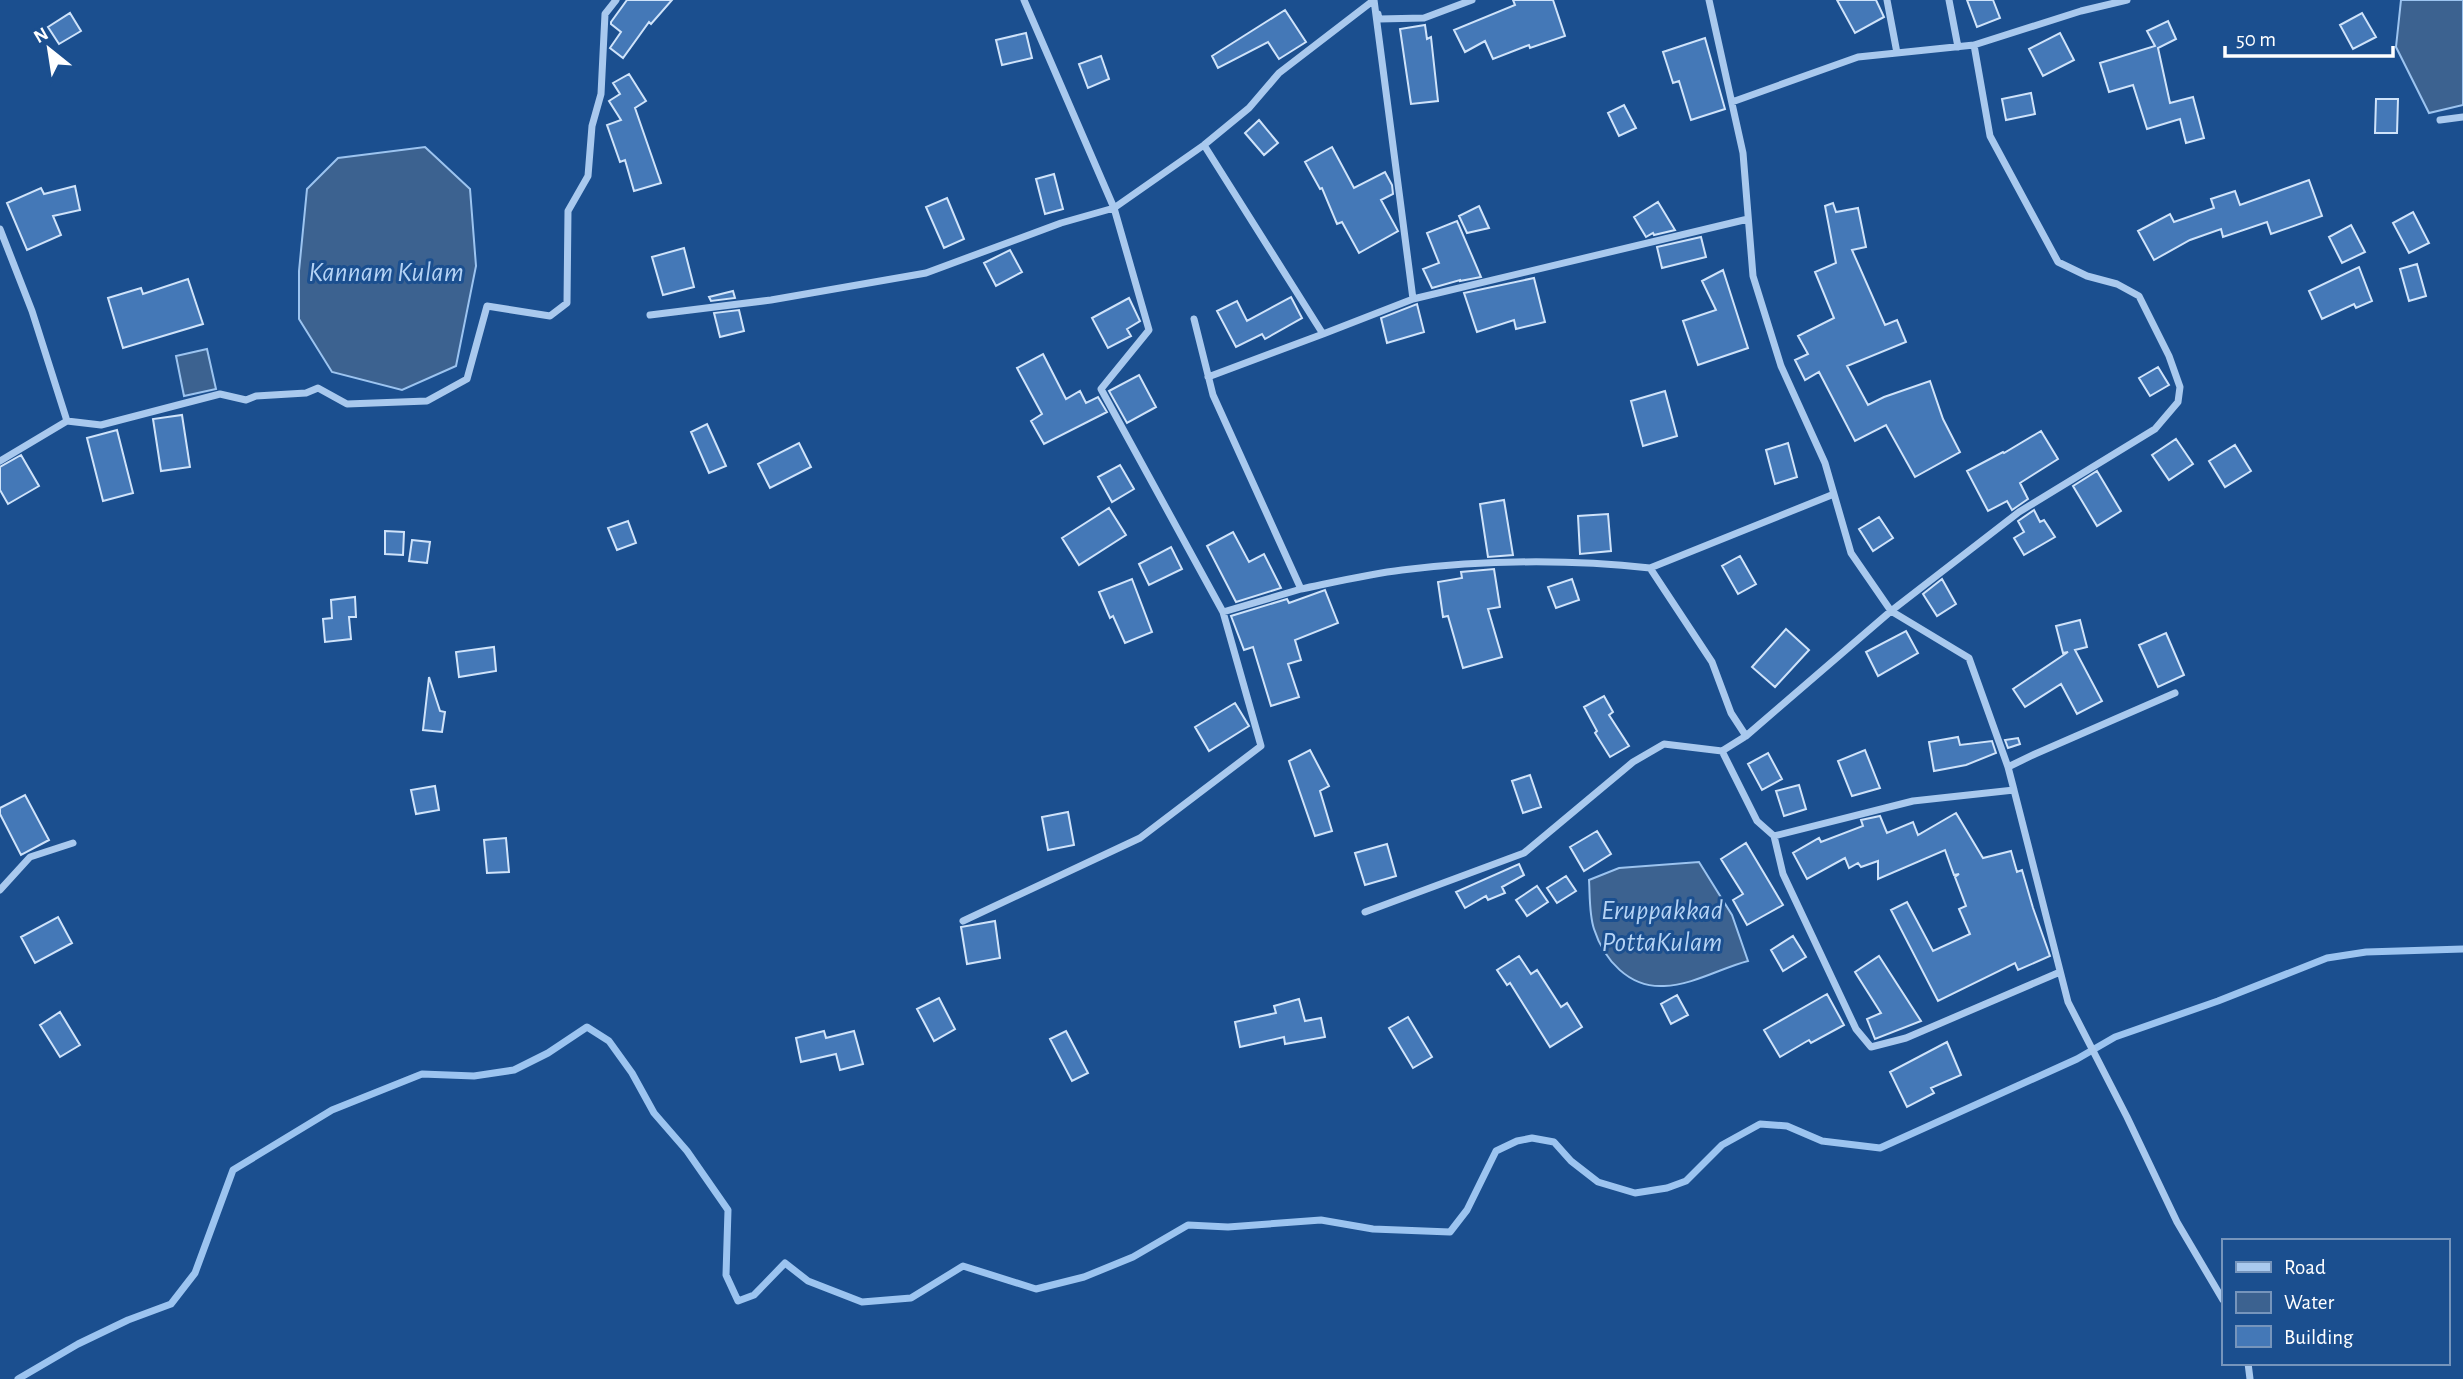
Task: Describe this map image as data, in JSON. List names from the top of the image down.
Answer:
{
  "water": ["Kannam Kulam", "Eruppakkad PottaKulam"],
  "legend": ["Road", "Water", "Building"],
  "scale_bar": "50 m",
  "north": "top left"
}
